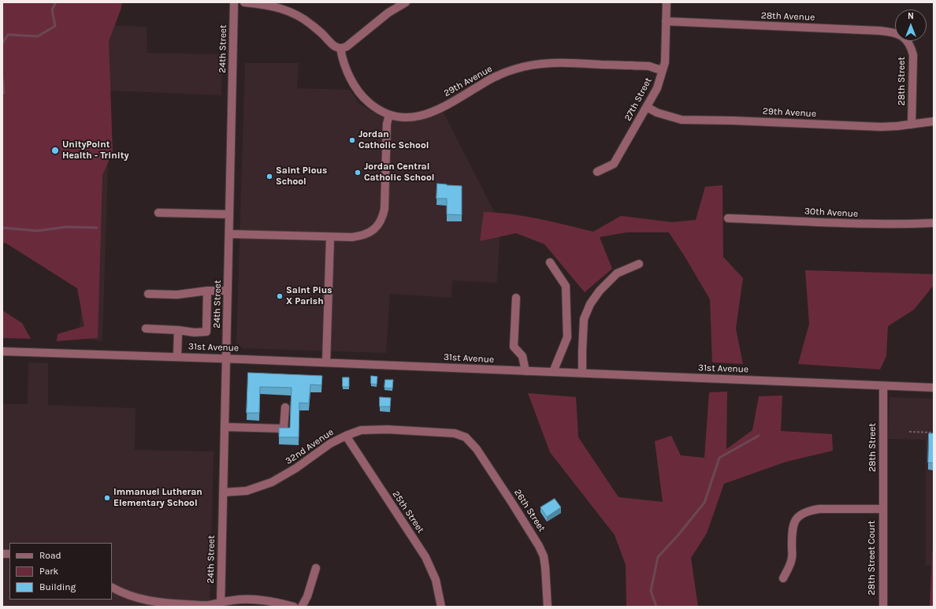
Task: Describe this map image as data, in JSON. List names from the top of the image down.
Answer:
{
  "streets": {
    "street": [
      "28th Avenue",
      "24th Street",
      "29th Avenue",
      "28th Street",
      "27th Street",
      "30th Avenue",
      "31st Avenue",
      "32nd Avenue",
      "26th Street",
      "25th Street",
      "28th Street Court"
    ]
  },
  "crossings": [
    ["28th Avenue", "27th Street"],
    ["24th Street", "31st Avenue"],
    ["24th Street", "32nd Avenue"],
    ["29th Avenue", "28th Street"],
    ["29th Avenue", "27th Street"],
    ["28th Street", "31st Avenue"],
    ["28th Street", "28th Street Court"],
    ["32nd Avenue", "26th Street"],
    ["32nd Avenue", "25th Street"]
  ],
  "places": [
    "Jordan Catholic School",
    "UnityPoint Health - Trinity",
    "Jordan Central Catholic School",
    "Saint Pious School",
    "Saint Pius X Parish",
    "Immanuel Lutheran Elementary School"
  ],
  "legend": ["Road", "Park", "Building"],
  "north": "top"
}
